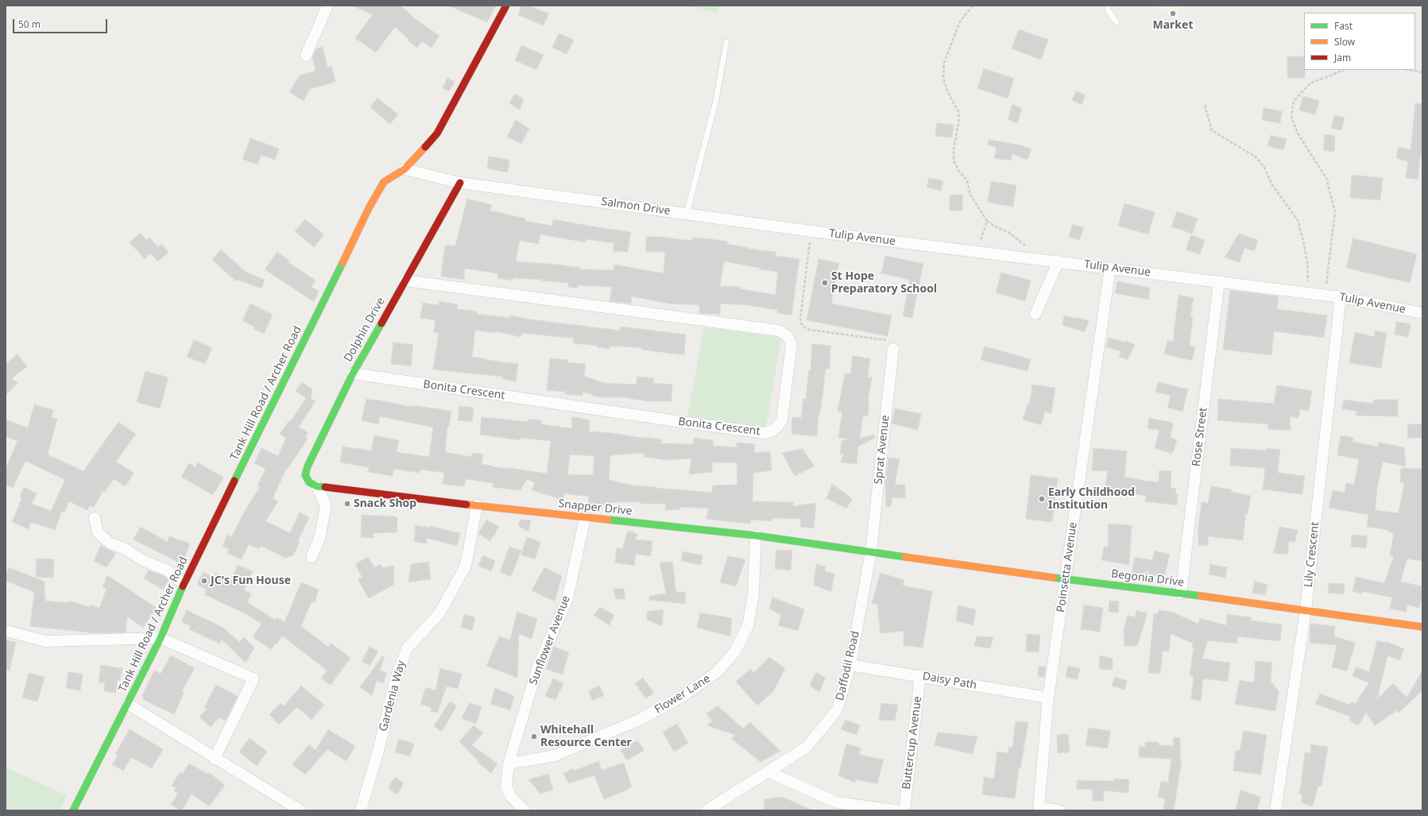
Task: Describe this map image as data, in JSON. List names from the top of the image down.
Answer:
{
  "streets": {
    "street": [
      "Salmon Drive",
      "Tulip Avenue",
      "Dolphin Drive",
      "Bonita Crescent",
      "Tank Hill Road / Archer Road",
      "Rose Street",
      "Sprat Avenue",
      "Snapper Drive",
      "Lily Crescent",
      "Poinsetta Avenue",
      "Begonia Drive",
      "Sunflower Avenue",
      "Daffodil Road",
      "Daisy Path",
      "Flower Lane",
      "Gardenia Way",
      "Buttercup Avenue"
    ]
  },
  "crossings": [
    ["Salmon Drive", "Tulip Avenue"],
    ["Salmon Drive", "Dolphin Drive"],
    ["Salmon Drive", "Tank Hill Road / Archer Road"],
    ["Tulip Avenue", "Rose Street"],
    ["Tulip Avenue", "Lily Crescent"],
    ["Tulip Avenue", "Poinsetta Avenue"],
    ["Dolphin Drive", "Bonita Crescent"],
    ["Dolphin Drive", "Snapper Drive"],
    ["Rose Street", "Begonia Drive"],
    ["Sprat Avenue", "Snapper Drive"],
    ["Sprat Avenue", "Begonia Drive"],
    ["Sprat Avenue", "Daffodil Road"],
    ["Snapper Drive", "Begonia Drive"],
    ["Snapper Drive", "Sunflower Avenue"],
    ["Snapper Drive", "Daffodil Road"],
    ["Snapper Drive", "Flower Lane"],
    ["Snapper Drive", "Gardenia Way"],
    ["Lily Crescent", "Begonia Drive"],
    ["Poinsetta Avenue", "Begonia Drive"],
    ["Poinsetta Avenue", "Daisy Path"],
    ["Begonia Drive", "Daffodil Road"],
    ["Sunflower Avenue", "Flower Lane"],
    ["Daffodil Road", "Daisy Path"],
    ["Daisy Path", "Buttercup Avenue"]
  ],
  "places": [
    "Market",
    "St Hope Preparatory School",
    "Early Childhood Institution",
    "Snack Shop",
    "JC's Fun House",
    "Whitehall Resource Center"
  ],
  "legend": ["Fast", "Slow", "Jam"],
  "scale_bar": "50 m"
}
